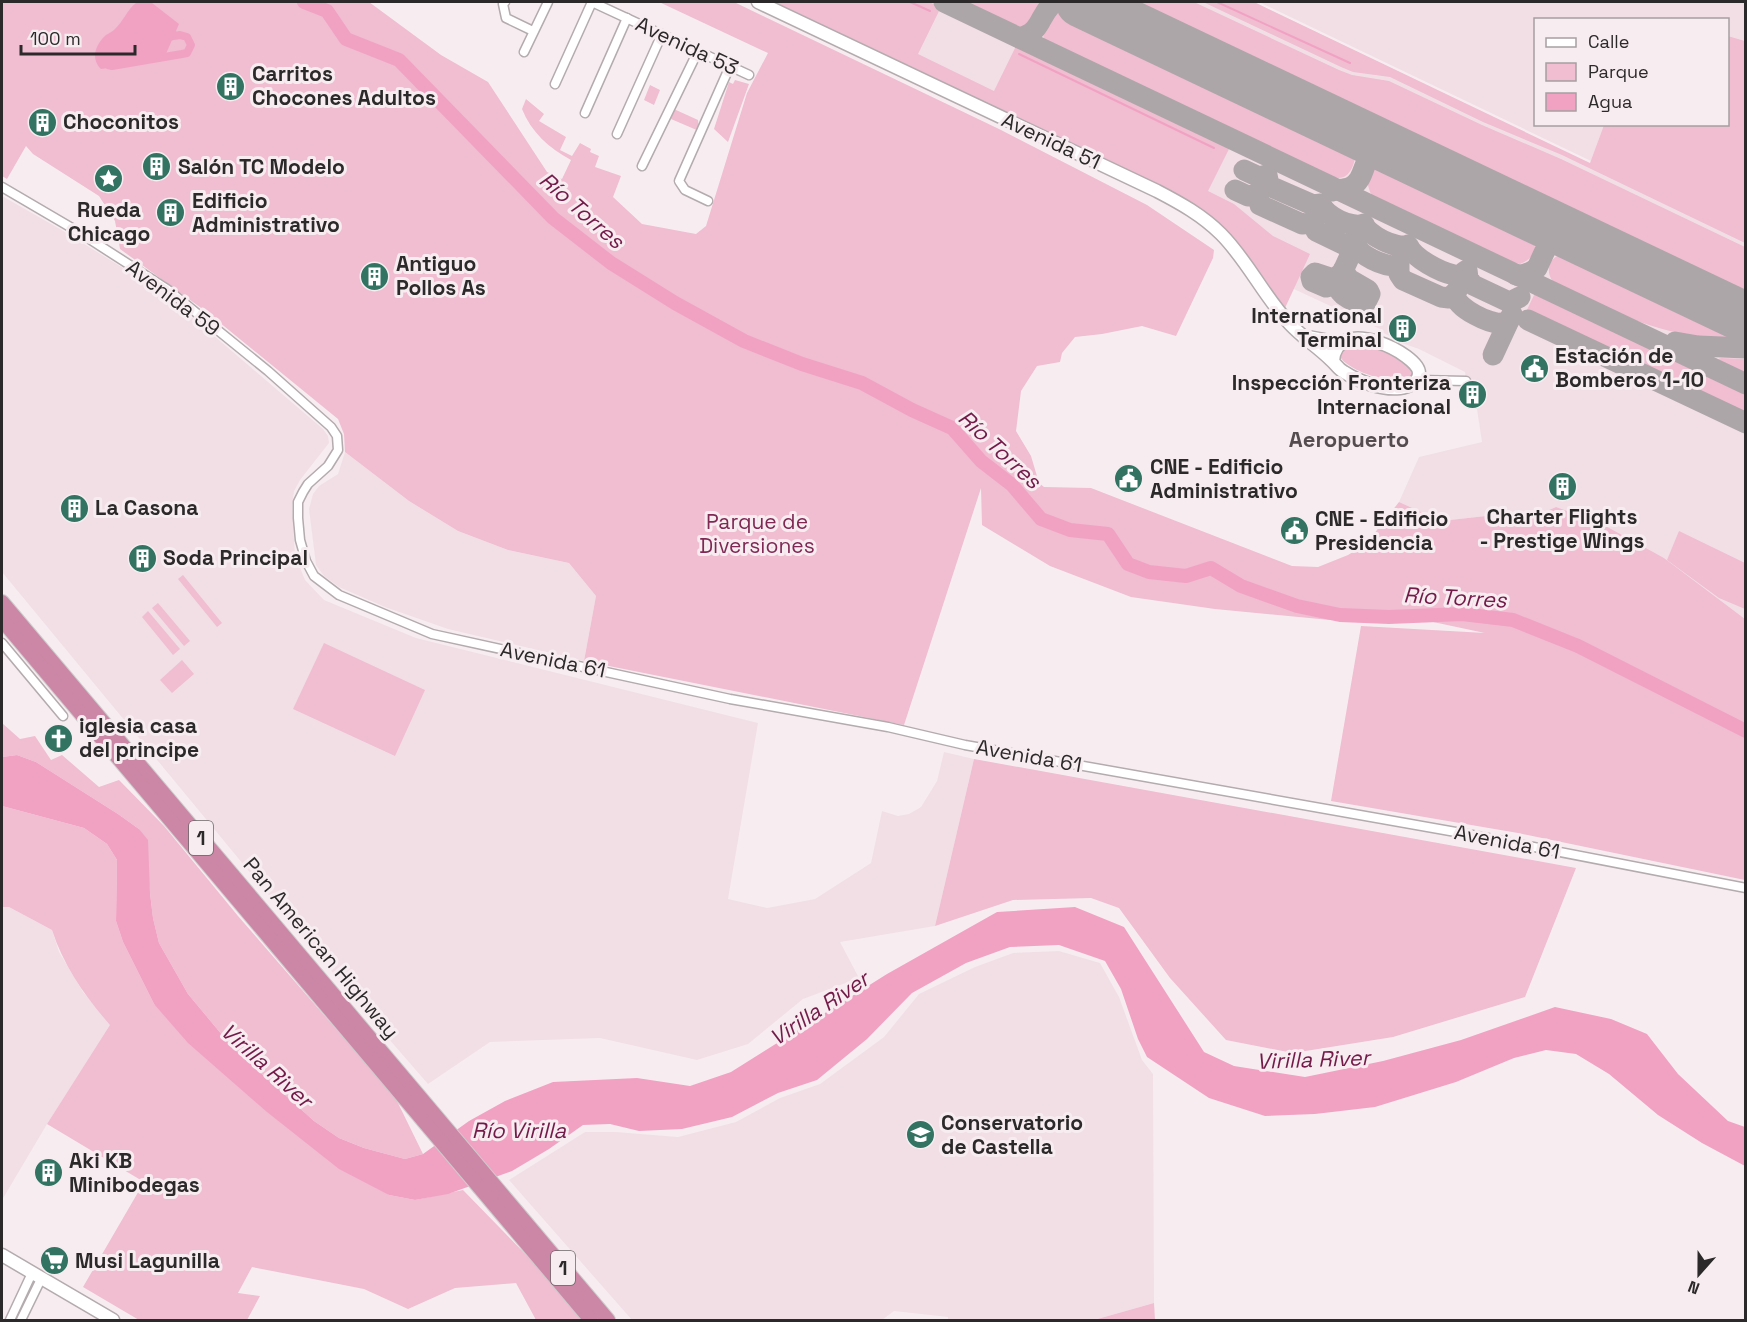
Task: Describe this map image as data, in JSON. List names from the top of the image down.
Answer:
{
  "streets": {
    "highway": ["1", "Pan American Highway"],
    "main road": ["Avenida 51"],
    "street": ["Avenida 53", "Avenida 59", "Avenida 61"]
  },
  "crossings": [
    ["Avenida 59", "Avenida 61"],
    ["1", "Pan American Highway"]
  ],
  "districts": ["Aeropuerto"],
  "water": ["Río Torres", "Virilla River", "Río Virilla"],
  "parks": ["Parque de Diversiones"],
  "places": {
    "building": [
      "Carritos Chocones Adultos",
      "Choconitos",
      "Salón TC Modelo",
      "Edificio Administrativo",
      "Antiguo Pollos As",
      "International Terminal",
      "Inspección Fronteriza Internacional",
      "Charter Flights - Prestige Wings",
      "La Casona",
      "Soda Principal",
      "Aki KB Minibodegas"
    ],
    "place": ["Rueda Chicago"],
    "public building": ["Estación de Bomberos 1-10", "CNE - Edificio Administrativo", "CNE - Edificio Presidencia"],
    "church": ["iglesia casa del principe"],
    "school or university": ["Conservatorio de Castella"],
    "supermarket": ["Musi Lagunilla"]
  },
  "legend": ["Calle", "Parque", "Agua"],
  "scale_bar": "100 m",
  "north": "bottom"
}
